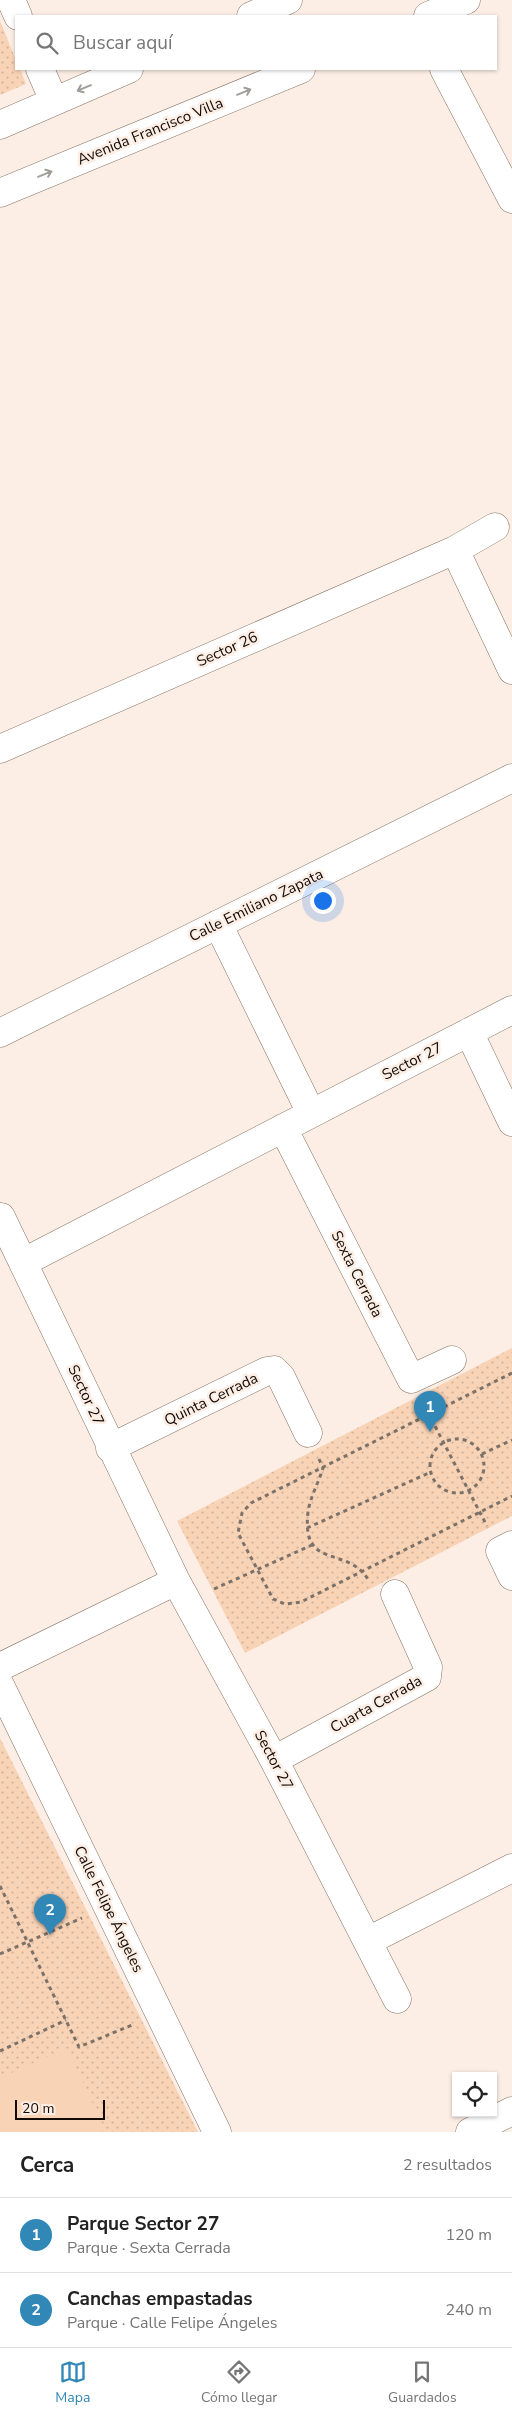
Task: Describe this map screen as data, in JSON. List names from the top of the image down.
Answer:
{
  "streets": {
    "street": [
      "Avenida Francisco Villa",
      "Sector 26",
      "Calle Emiliano Zapata",
      "Sector 27",
      "Sexta Cerrada",
      "Quinta Cerrada",
      "Cuarta Cerrada",
      "Calle Felipe Ángeles"
    ]
  },
  "crossings": [
    ["Sector 27", "Sexta Cerrada"],
    ["Sector 27", "Quinta Cerrada"],
    ["Sector 27", "Cuarta Cerrada"]
  ],
  "scale_bar": "20 m",
  "page": {
    "search": "Buscar aquí",
    "pins": ["1", "2"],
    "scale": "20 m",
    "heading": ["Cerca", "2 resultados"],
    "list": [
      {
        "mark": "1",
        "name": "Parque Sector 27",
        "note": "Parque · Sexta Cerrada",
        "value": "120 m"
      },
      {
        "mark": "2",
        "name": "Canchas empastadas",
        "note": "Parque · Calle Felipe Ángeles",
        "value": "240 m"
      }
    ],
    "nav": ["Mapa", "Cómo llegar", "Guardados"]
  }
}
